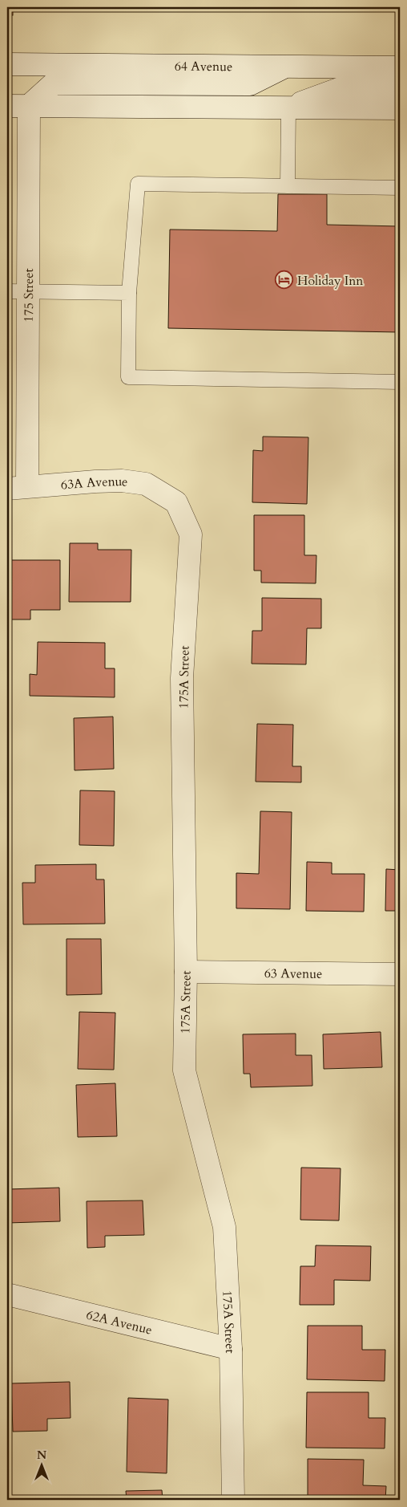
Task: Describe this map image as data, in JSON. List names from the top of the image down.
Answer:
{
  "streets": {
    "street": [
      "64 Avenue",
      "175 Street",
      "63A Avenue",
      "175A Street",
      "63 Avenue",
      "62A Avenue"
    ]
  },
  "crossings": [
    ["175 Street", "63A Avenue"],
    ["63A Avenue", "175A Street"],
    ["175A Street", "63 Avenue"],
    ["175A Street", "62A Avenue"]
  ],
  "places": {
    "hotel": ["Holiday Inn"]
  },
  "north": "top"
}
